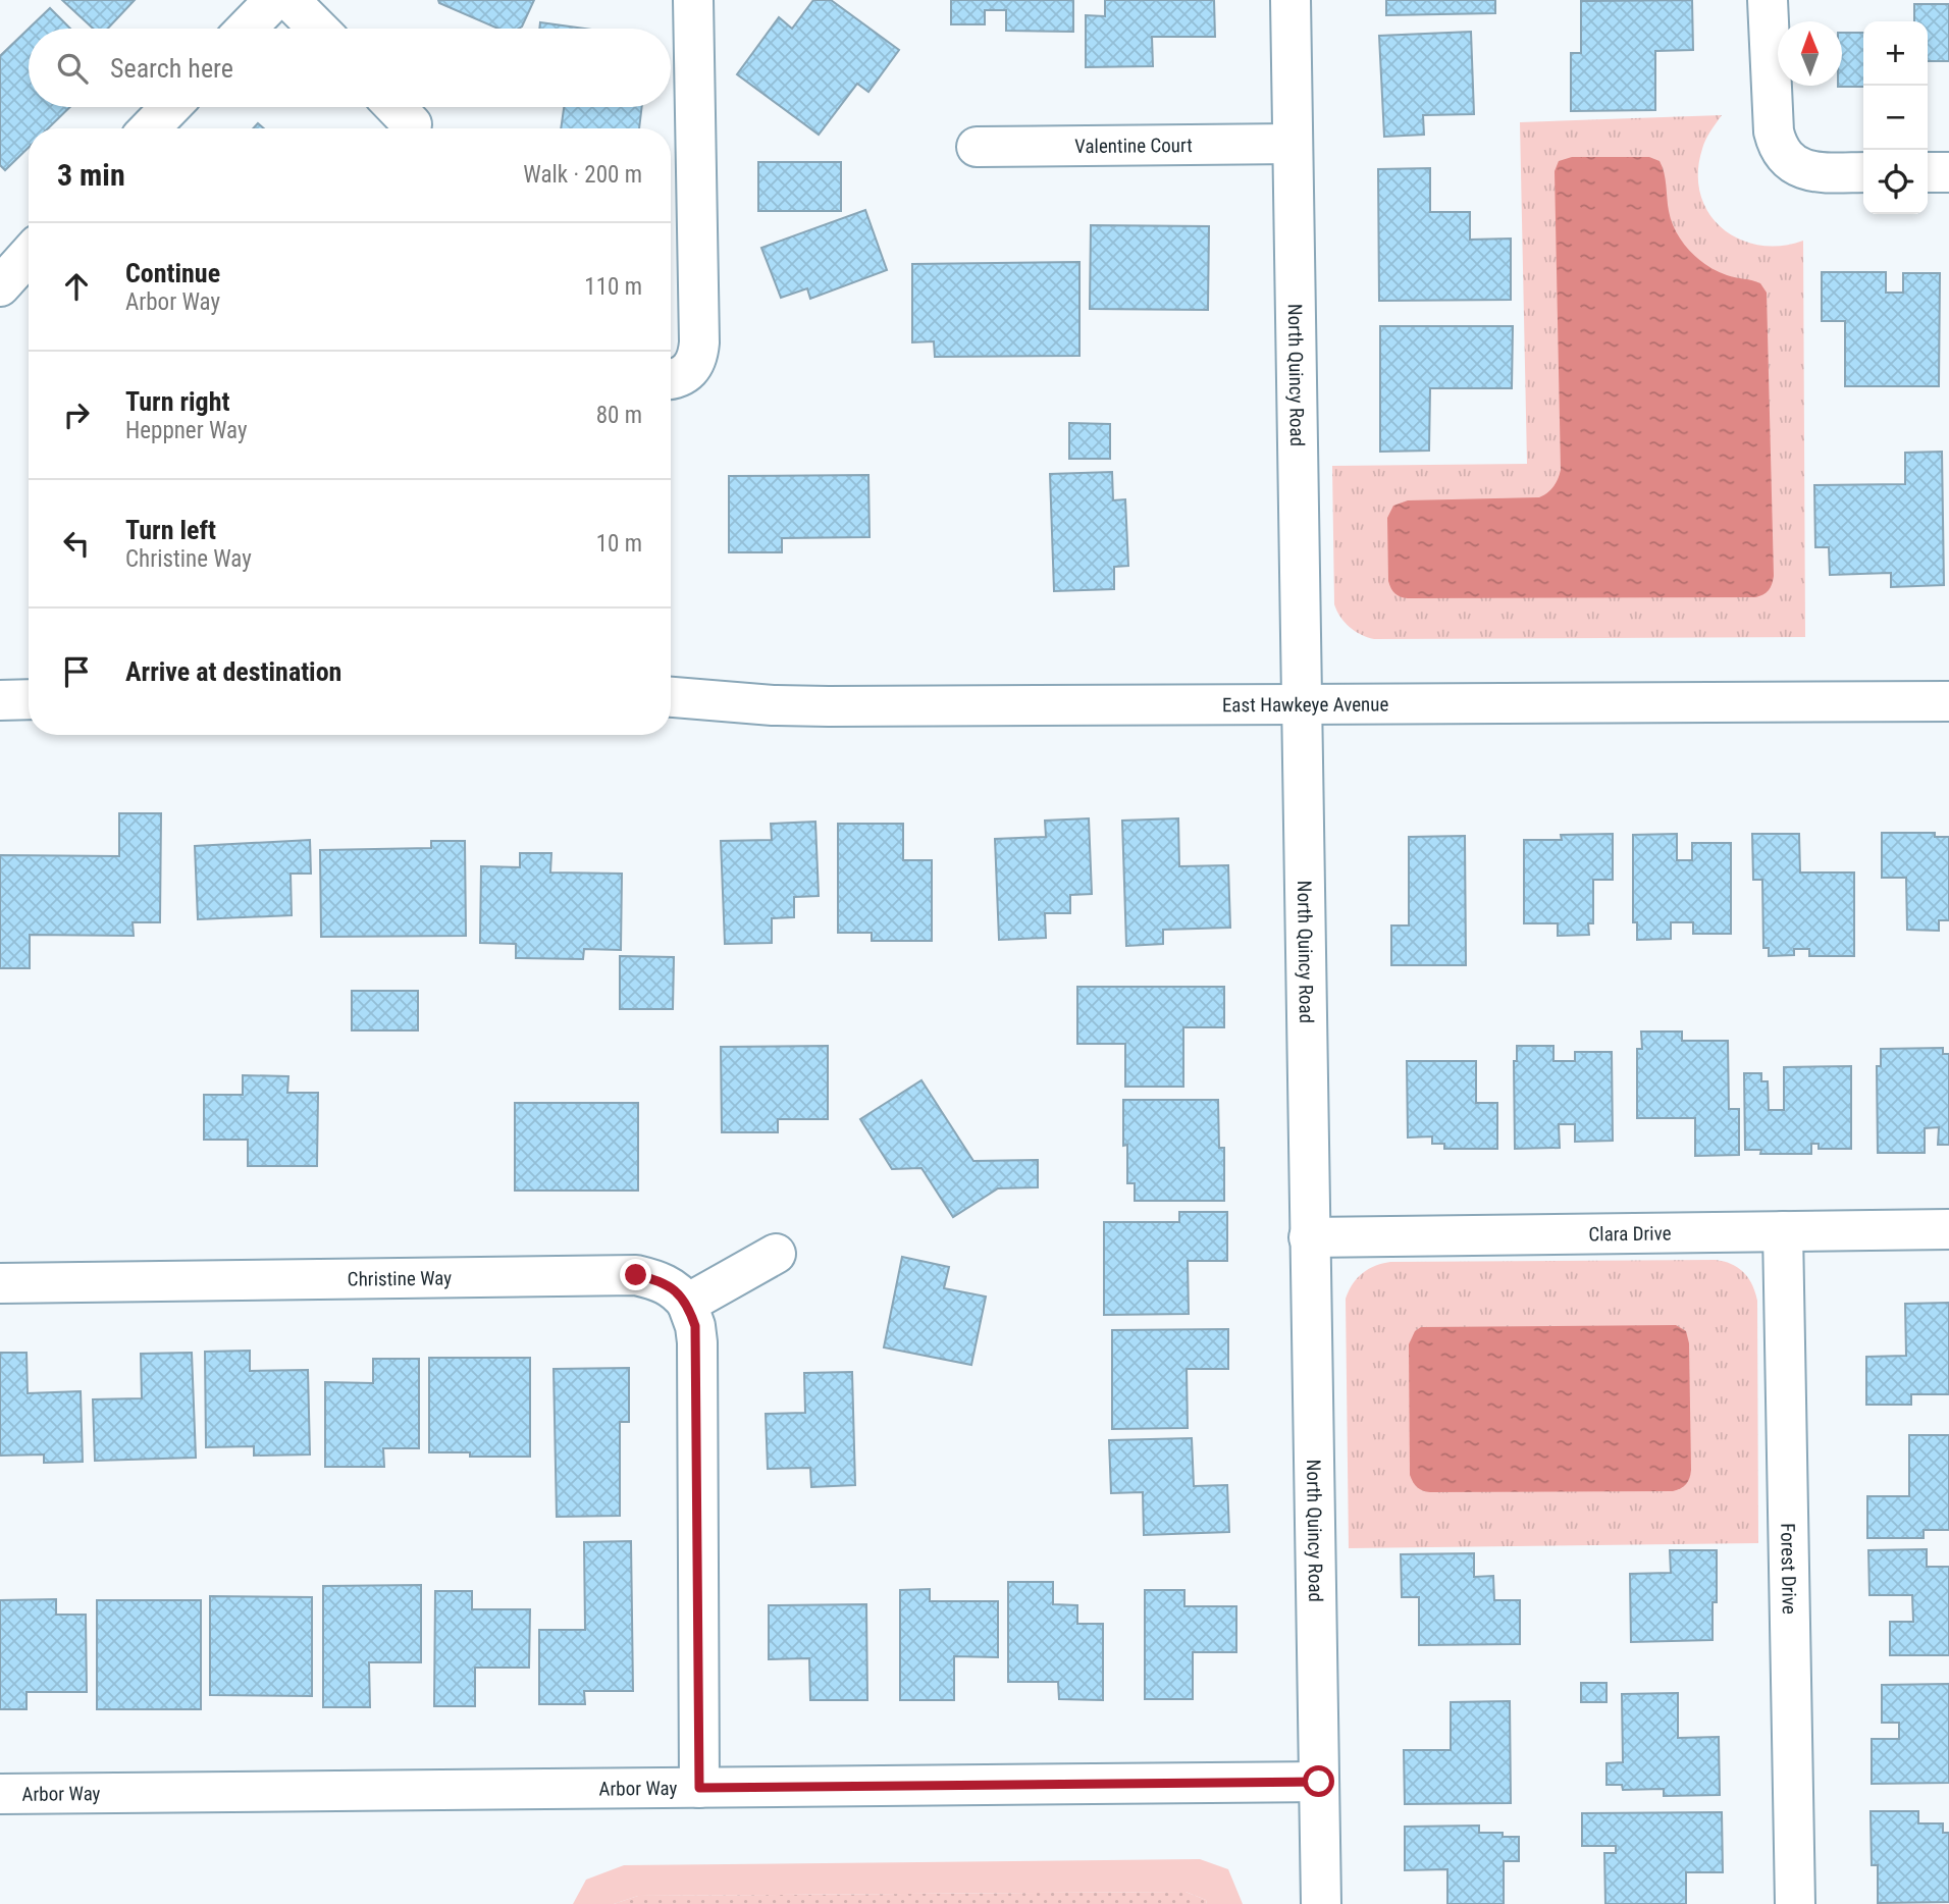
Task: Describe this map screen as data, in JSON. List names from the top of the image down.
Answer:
{
  "streets": {
    "street": [
      "Valentine Court",
      "North Quincy Road",
      "East Hawkeye Avenue",
      "Clara Drive",
      "Christine Way",
      "Forest Drive",
      "Arbor Way"
    ]
  },
  "crossings": [
    ["Valentine Court", "North Quincy Road"],
    ["North Quincy Road", "East Hawkeye Avenue"],
    ["North Quincy Road", "Clara Drive"],
    ["North Quincy Road", "Arbor Way"],
    ["Clara Drive", "Forest Drive"]
  ],
  "north": "top",
  "page": {
    "map_buttons": ["+", "−"],
    "search": "Search here",
    "heading": ["3 min", "Walk · 200 m"],
    "list": [
      ["Continue", "Arbor Way", "110 m"],
      ["Turn right", "Heppner Way", "80 m"],
      ["Turn left", "Christine Way", "10 m"],
      "Arrive at destination"
    ]
  }
}
